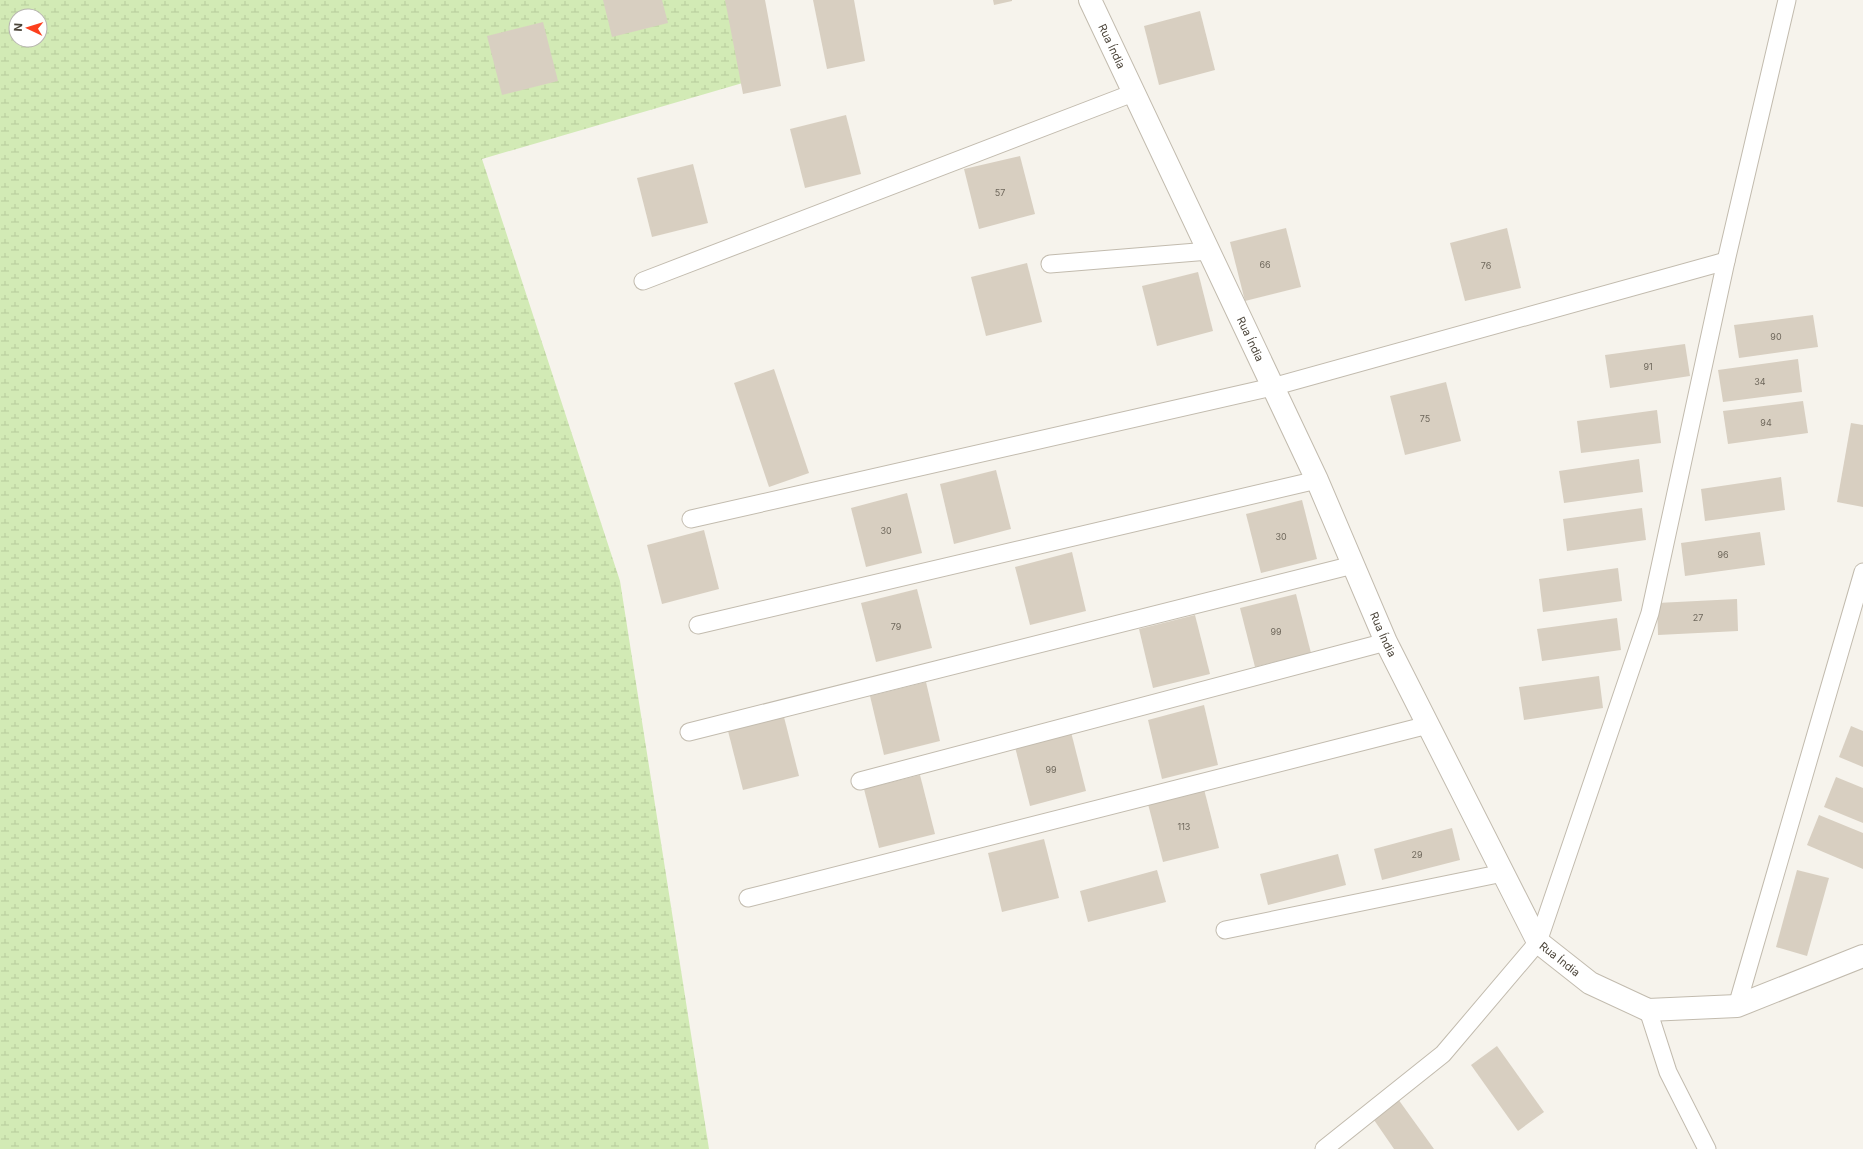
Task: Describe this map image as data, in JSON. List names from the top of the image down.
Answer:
{
  "streets": {
    "street": ["Rua Índia"]
  },
  "house_numbers": [
    "57",
    "66",
    "76",
    "90",
    "91",
    "34",
    "75",
    "94",
    "30",
    "30",
    "96",
    "27",
    "79",
    "99",
    "99",
    "113",
    "29"
  ],
  "north": "left"
}
